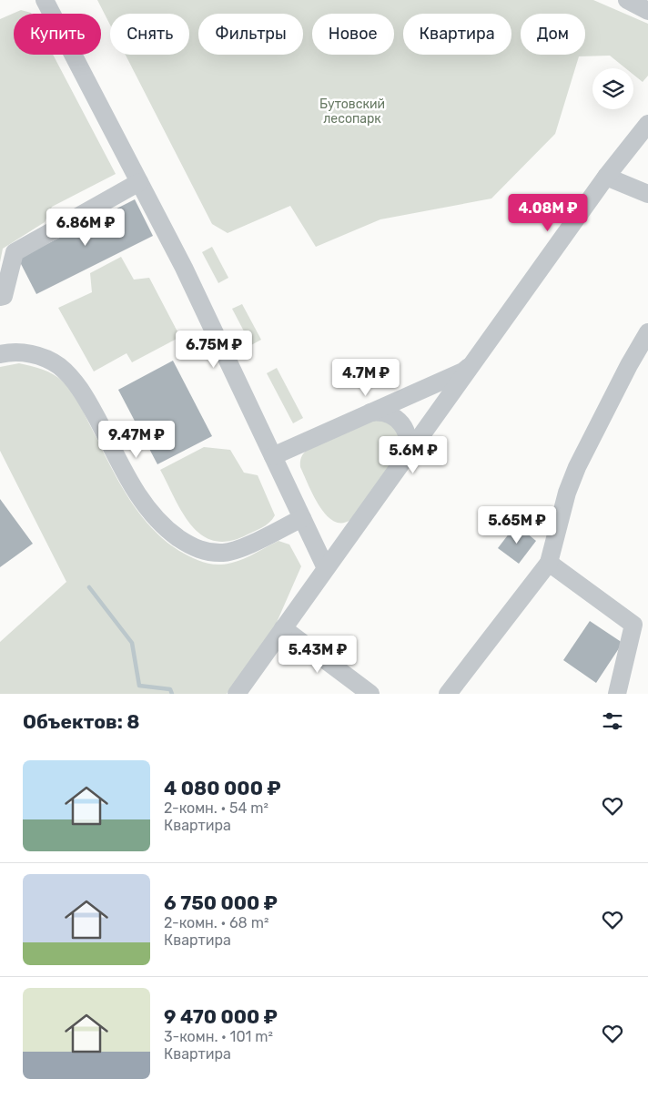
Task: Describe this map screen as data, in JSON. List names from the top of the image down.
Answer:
{
  "parks": ["Бутовский лесопарк"],
  "page": {
    "chip": [
      "Купить",
      "Снять",
      "Фильтры",
      "Новое",
      "Квартира",
      "Дом"
    ],
    "price": [
      "4.08M ₽",
      "6.86M ₽",
      "6.75M ₽",
      "4.7M ₽",
      "9.47M ₽",
      "5.6M ₽",
      "5.65M ₽",
      "5.43M ₽"
    ],
    "heading": "Объектов: 8",
    "list": [
      {
        "name": "4 080 000 ₽",
        "note": "2-комн. · 54 m² · Квартира"
      },
      {
        "name": "6 750 000 ₽",
        "note": "2-комн. · 68 m² · Квартира"
      },
      {
        "name": "9 470 000 ₽",
        "note": "3-комн. · 101 m² · Квартира"
      }
    ]
  }
}
